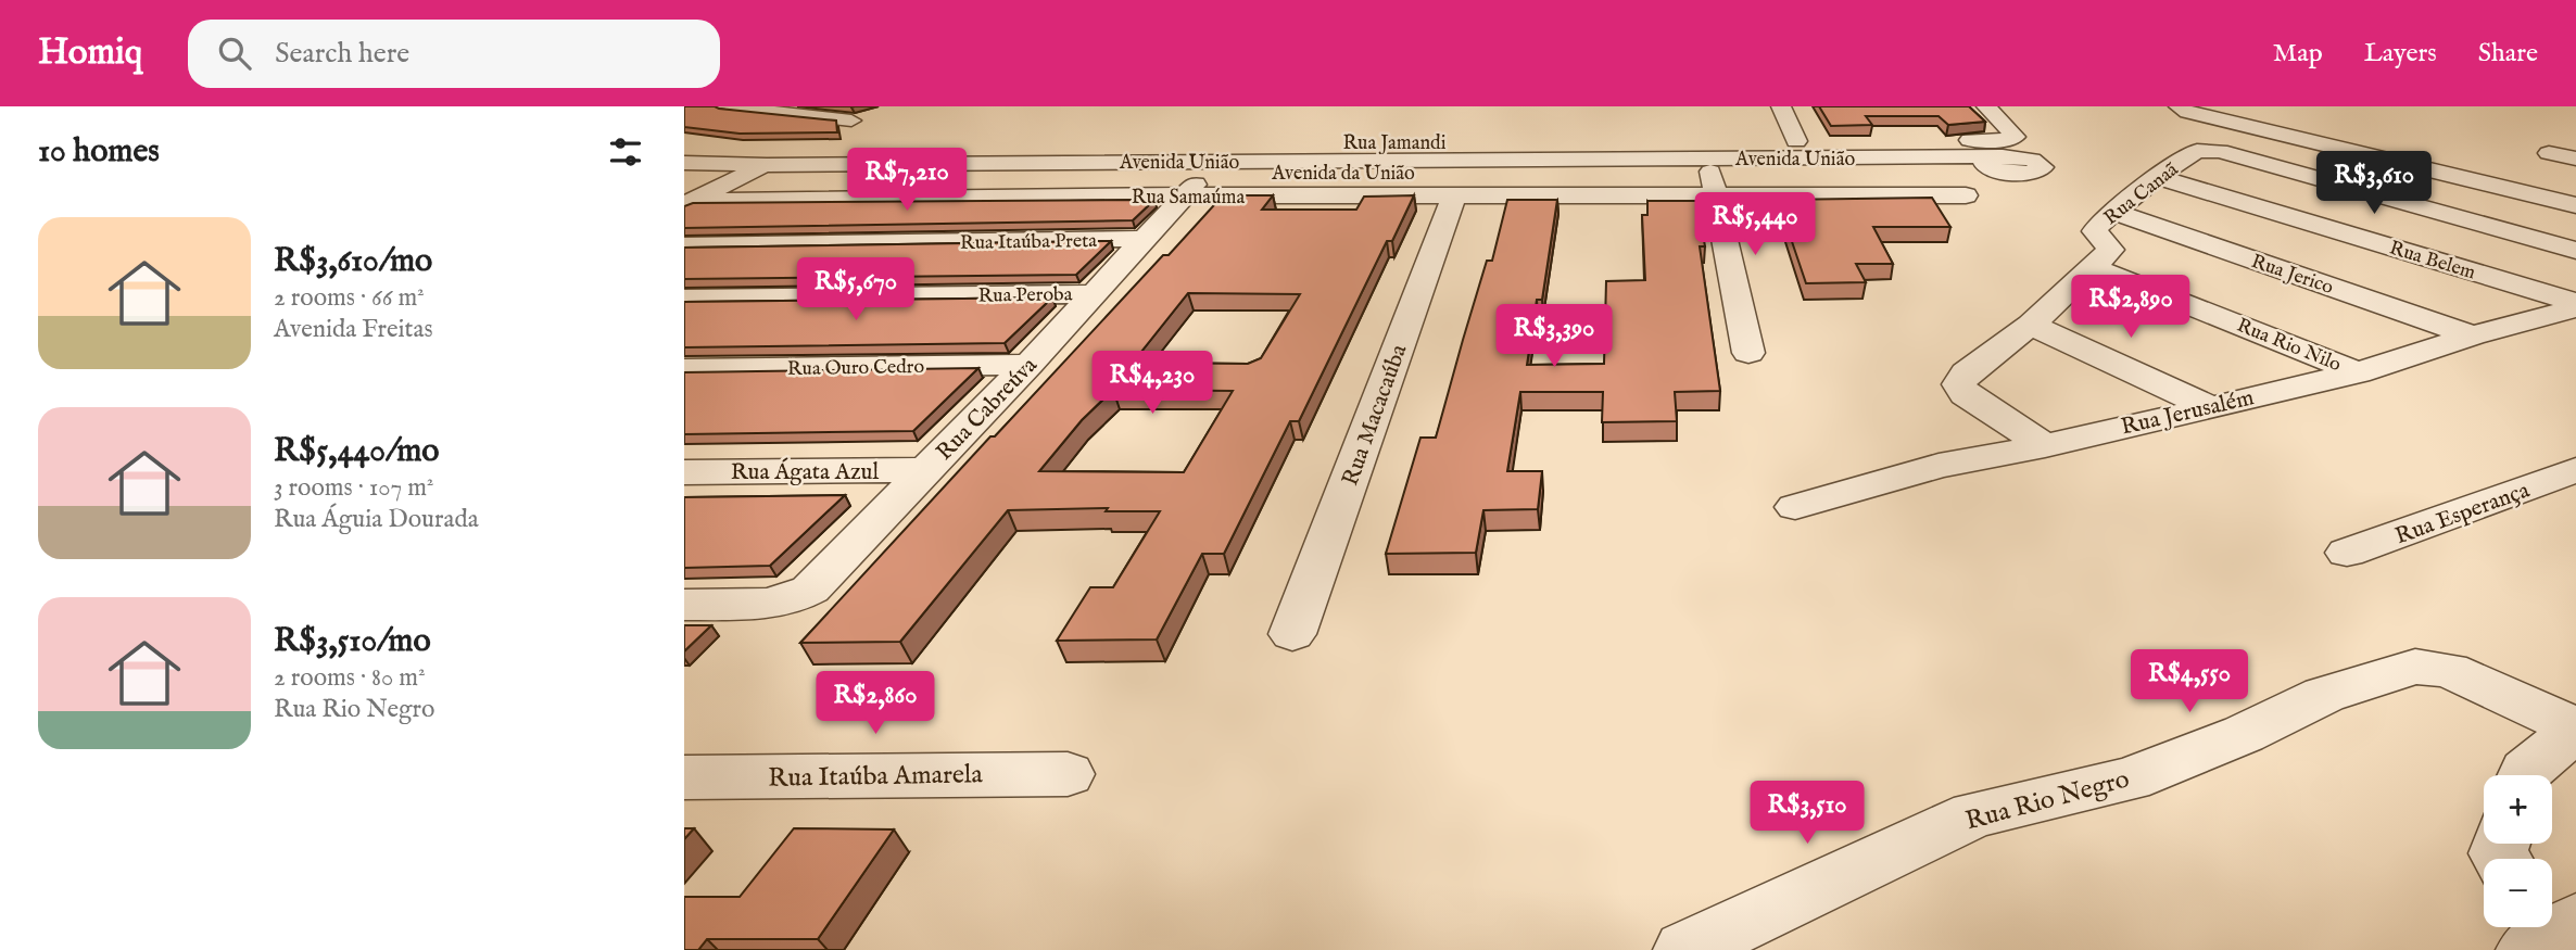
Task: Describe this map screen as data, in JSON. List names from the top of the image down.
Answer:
{
  "streets": {
    "street": [
      "Rua Jamandi",
      "Avenida União",
      "Avenida da União",
      "Rua Canaã",
      "Rua Samaúma",
      "Rua Itaúba Preta",
      "Rua Belem",
      "Rua Jerico",
      "Rua Peroba",
      "Rua Rio Nilo",
      "Rua Ouro Cedro",
      "Rua Cabreúva",
      "Rua Jerusalém",
      "Rua Macacaúba",
      "Rua Ágata Azul",
      "Rua Esperança",
      "Rua Itaúba Amarela",
      "Rua Rio Negro"
    ]
  },
  "crossings": [
    ["Rua Jamandi", "Avenida União"],
    ["Rua Jamandi", "Avenida da União"],
    ["Rua Jamandi", "Rua Samaúma"],
    ["Rua Jamandi", "Rua Cabreúva"],
    ["Avenida União", "Avenida da União"],
    ["Avenida União", "Rua Cabreúva"],
    ["Avenida da União", "Rua Samaúma"],
    ["Avenida da União", "Rua Cabreúva"],
    ["Rua Canaã", "Rua Belem"],
    ["Rua Canaã", "Rua Jerico"],
    ["Rua Canaã", "Rua Rio Nilo"],
    ["Rua Canaã", "Rua Jerusalém"],
    ["Rua Samaúma", "Rua Cabreúva"],
    ["Rua Samaúma", "Rua Macacaúba"],
    ["Rua Itaúba Preta", "Rua Cabreúva"],
    ["Rua Belem", "Rua Jerusalém"],
    ["Rua Jerico", "Rua Jerusalém"],
    ["Rua Peroba", "Rua Cabreúva"],
    ["Rua Rio Nilo", "Rua Jerusalém"],
    ["Rua Ouro Cedro", "Rua Cabreúva"],
    ["Rua Cabreúva", "Rua Ágata Azul"]
  ],
  "page": {
    "header": "Homiq",
    "search": "Search here",
    "nav": ["Map", "Layers", "Share"],
    "heading": "10 homes",
    "price": [
      "R$7,210",
      "R$3,610",
      "R$5,440",
      "R$5,670",
      "R$2,890",
      "R$3,390",
      "R$4,230",
      "R$4,550",
      "R$2,860",
      "R$3,510"
    ],
    "list": [
      {
        "name": "R$3,610/mo",
        "note": "2 rooms · 66 m² · Avenida Freitas"
      },
      {
        "name": "R$5,440/mo",
        "note": "3 rooms · 107 m² · Rua Águia Dourada"
      },
      {
        "name": "R$3,510/mo",
        "note": "2 rooms · 80 m² · Rua Rio Negro"
      }
    ],
    "map_buttons": ["+", "−"]
  }
}
